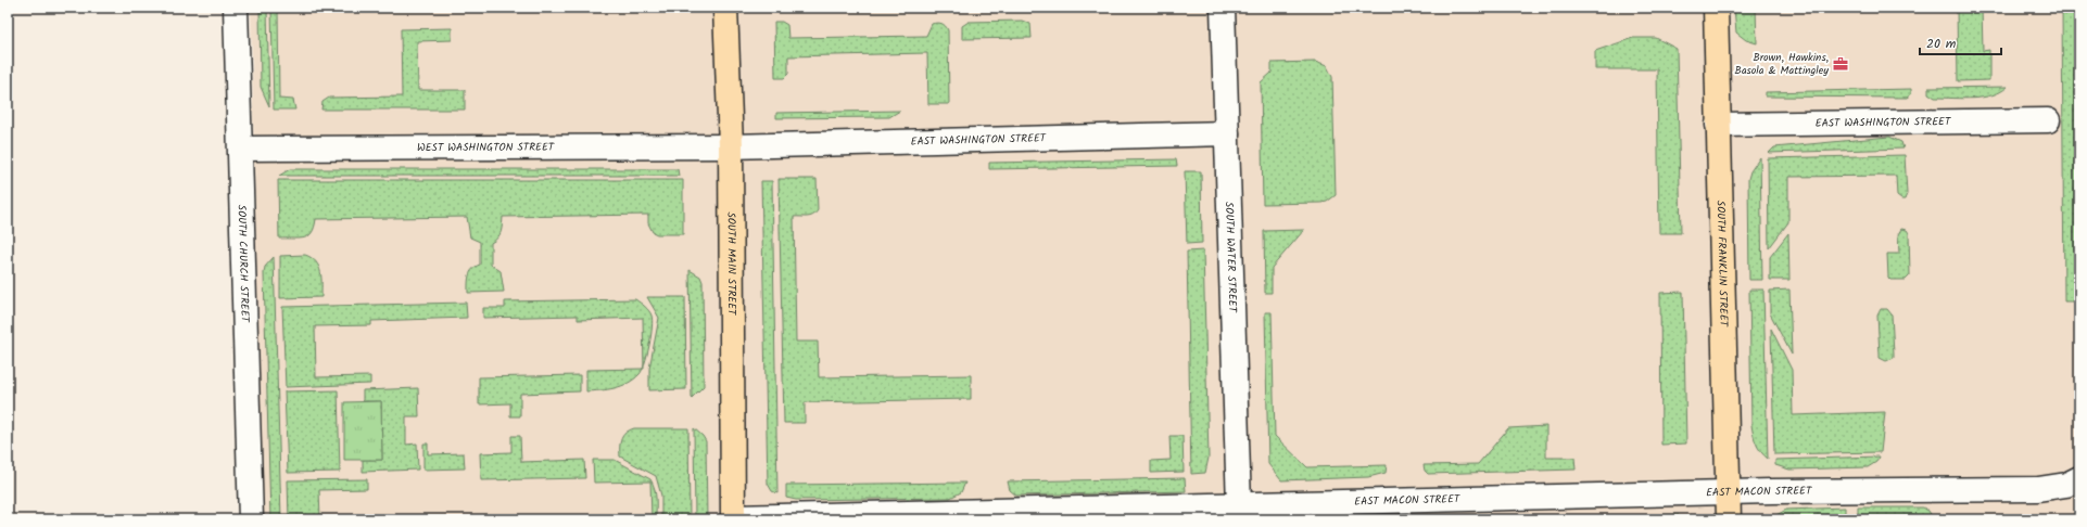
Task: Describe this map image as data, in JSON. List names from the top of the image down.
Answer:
{
  "streets": {
    "main road": ["SOUTH MAIN STREET", "SOUTH FRANKLIN STREET"],
    "street": [
      "EAST WASHINGTON STREET",
      "WEST WASHINGTON STREET",
      "SOUTH WATER STREET",
      "SOUTH CHURCH STREET",
      "EAST MACON STREET"
    ]
  },
  "crossings": [
    ["EAST WASHINGTON STREET", "WEST WASHINGTON STREET"],
    ["EAST WASHINGTON STREET", "SOUTH WATER STREET"],
    ["EAST WASHINGTON STREET", "SOUTH MAIN STREET"],
    ["EAST WASHINGTON STREET", "SOUTH FRANKLIN STREET"],
    ["WEST WASHINGTON STREET", "SOUTH CHURCH STREET"],
    ["WEST WASHINGTON STREET", "SOUTH MAIN STREET"],
    ["SOUTH WATER STREET", "EAST MACON STREET"],
    ["SOUTH MAIN STREET", "EAST MACON STREET"],
    ["SOUTH FRANKLIN STREET", "EAST MACON STREET"]
  ],
  "places": {
    "office": ["Brown, Hawkins, Basola & Mattingley"]
  },
  "scale_bar": "20 m"
}
